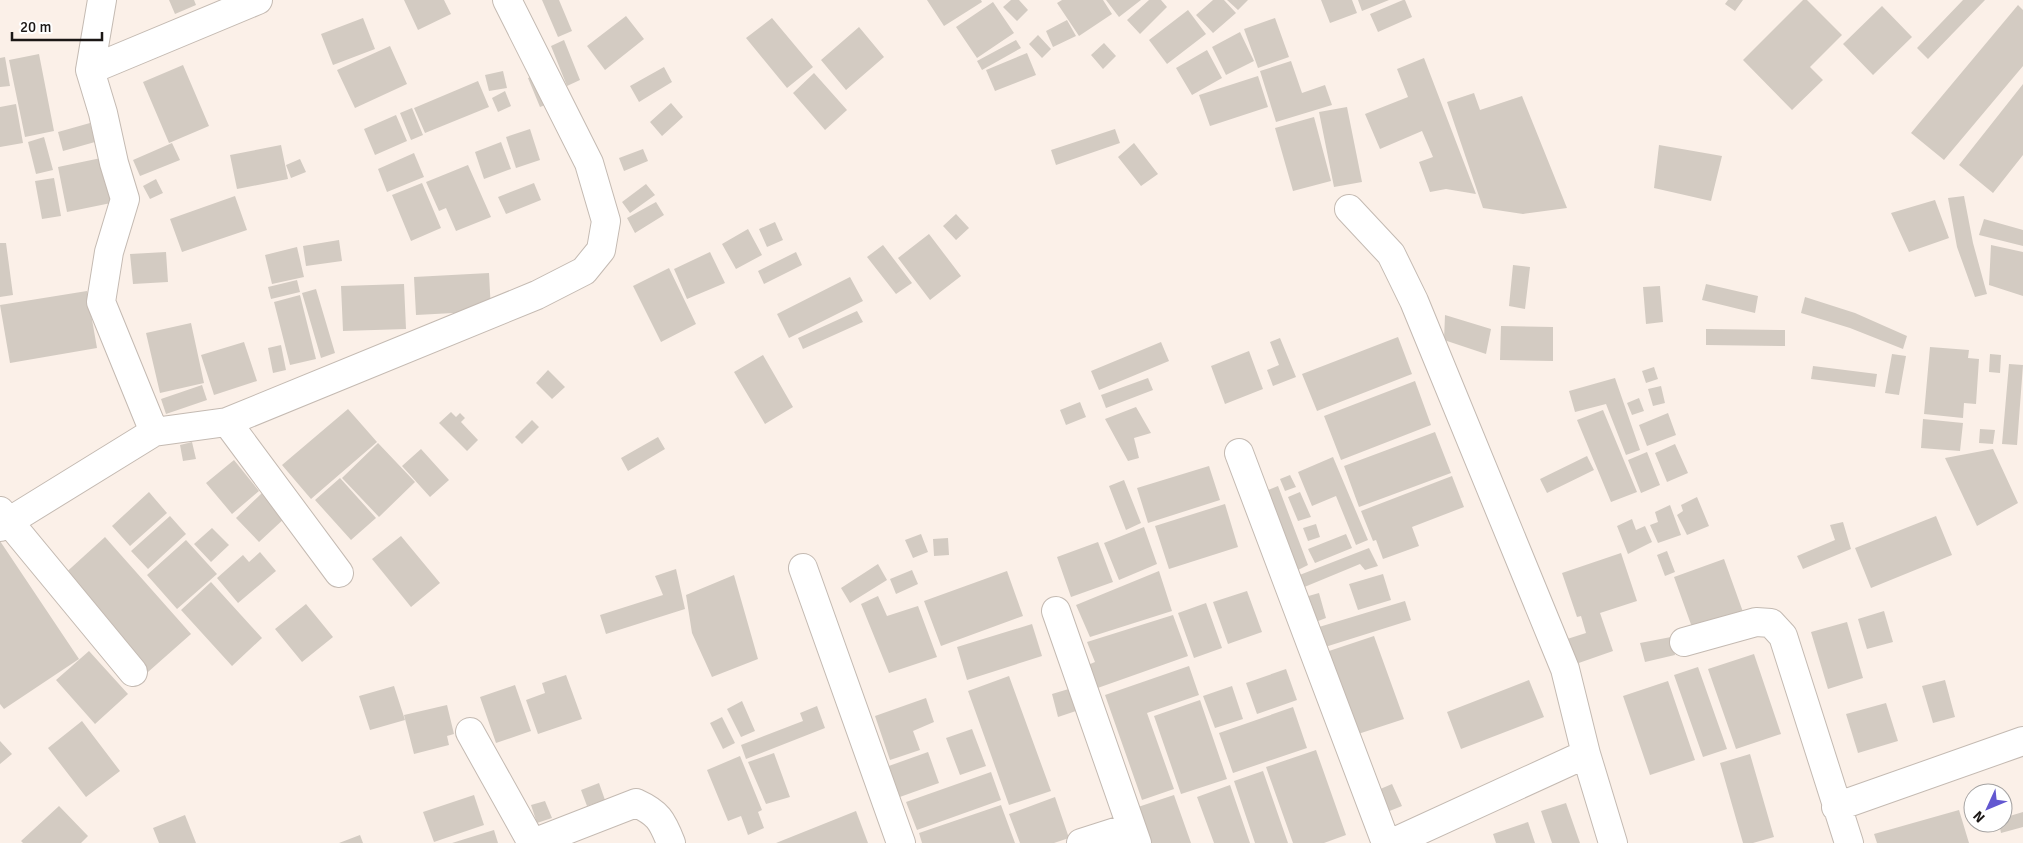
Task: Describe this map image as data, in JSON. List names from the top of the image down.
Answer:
{
  "scale_bar": "20 m",
  "north": "bottom left"
}
